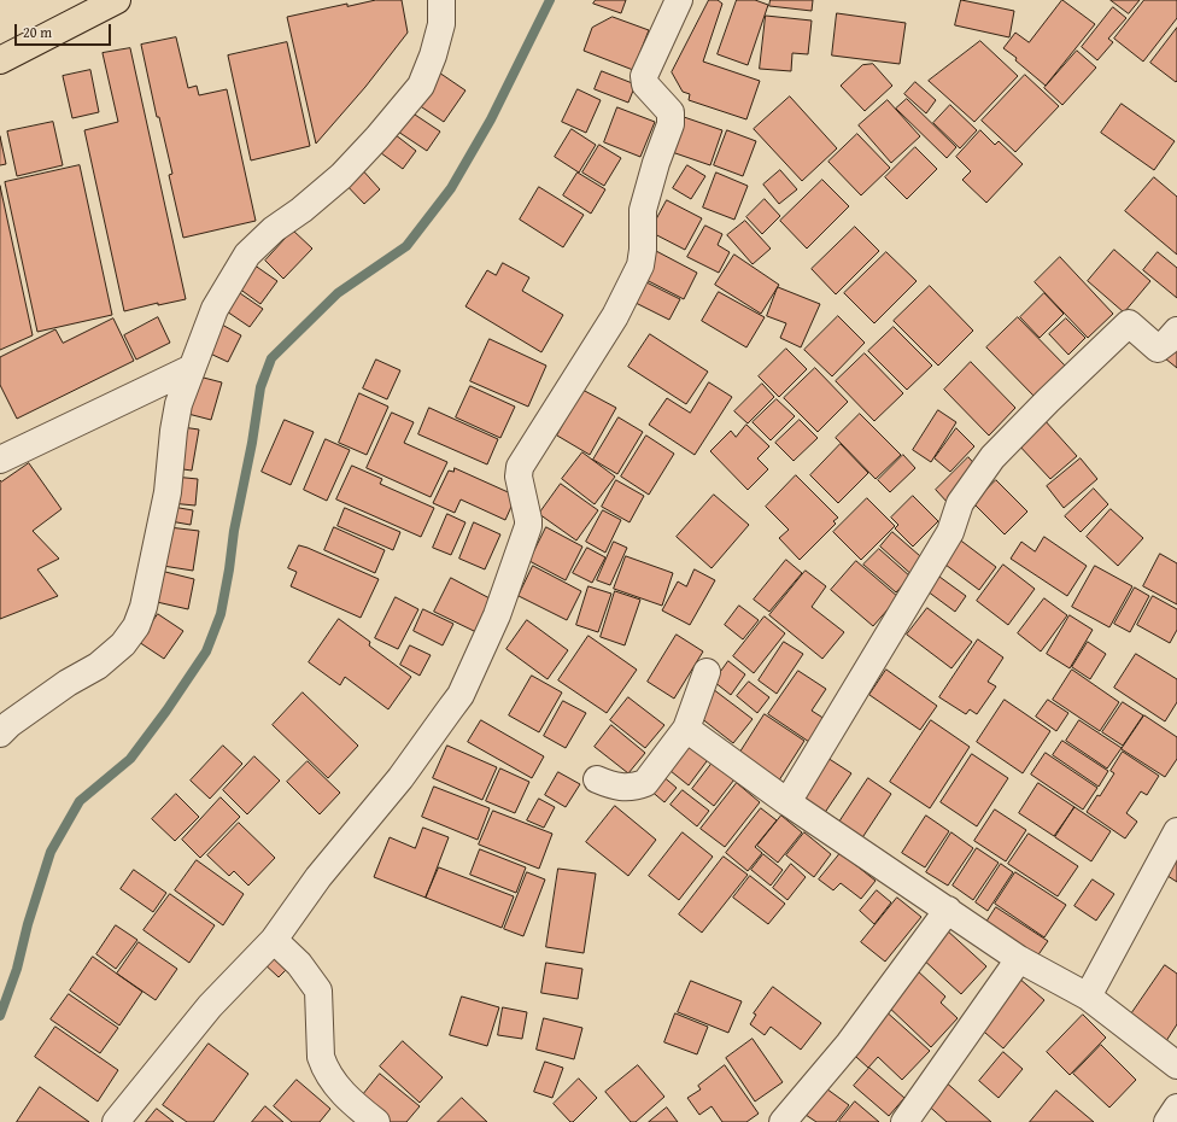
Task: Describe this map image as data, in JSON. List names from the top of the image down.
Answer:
{
  "scale_bar": "20 m"
}
